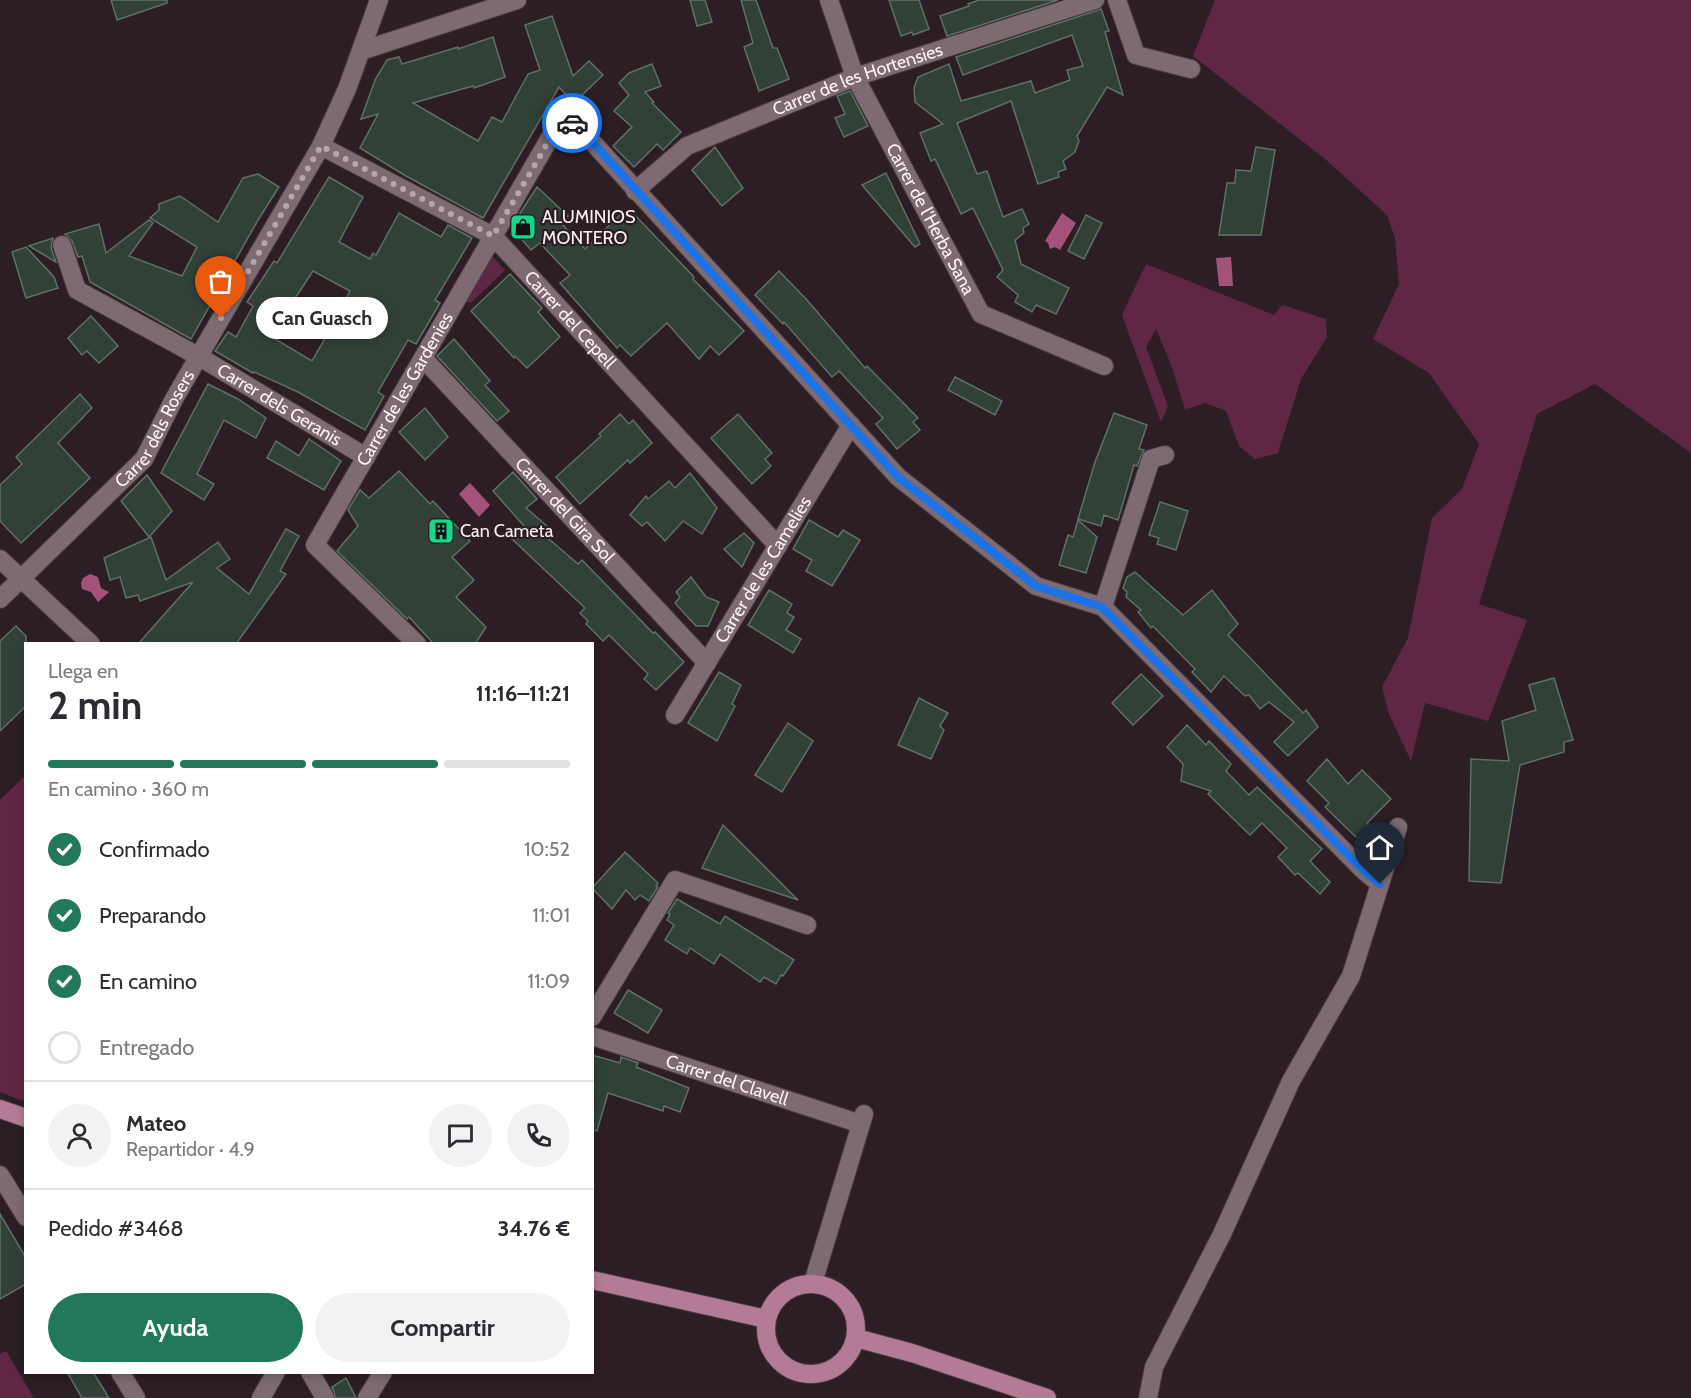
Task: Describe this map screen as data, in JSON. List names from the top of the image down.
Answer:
{
  "streets": {
    "street": [
      "Carrer de les Hortensies",
      "Carrer de l'Herba Sana",
      "Carrer del Cepell",
      "Carrer de les Gardenies",
      "Carrer dels Geranis",
      "Carrer dels Rosers",
      "Carrer del Gira Sol",
      "Carrer de les Camelies",
      "Carrer del Clavell"
    ]
  },
  "crossings": [
    ["Carrer de les Hortensies", "Carrer de l'Herba Sana"],
    ["Carrer de les Hortensies", "Carrer de les Gardenies"],
    ["Carrer del Cepell", "Carrer de les Gardenies"],
    ["Carrer del Cepell", "Carrer dels Rosers"],
    ["Carrer del Cepell", "Carrer de les Camelies"],
    ["Carrer de les Gardenies", "Carrer dels Geranis"],
    ["Carrer de les Gardenies", "Carrer del Gira Sol"],
    ["Carrer dels Geranis", "Carrer dels Rosers"],
    ["Carrer del Gira Sol", "Carrer de les Camelies"]
  ],
  "places": {
    "shop": ["ALUMINIOS MONTERO"],
    "other": ["Can Guasch"],
    "building": ["Can Cameta"]
  },
  "page": {
    "bubble": "Can Guasch",
    "heading": ["2 min", "Llega en", "11:16–11:21"],
    "panel": [
      "Mateo",
      "Repartidor · 4.9",
      "Pedido #3468",
      "34.76 €"
    ],
    "bar": "En camino · 360 m",
    "list": [
      ["Confirmado", "10:52"],
      ["Preparando", "11:01"],
      ["En camino", "11:09"],
      "Entregado"
    ],
    "buttons": ["Ayuda", "Compartir"]
  }
}
